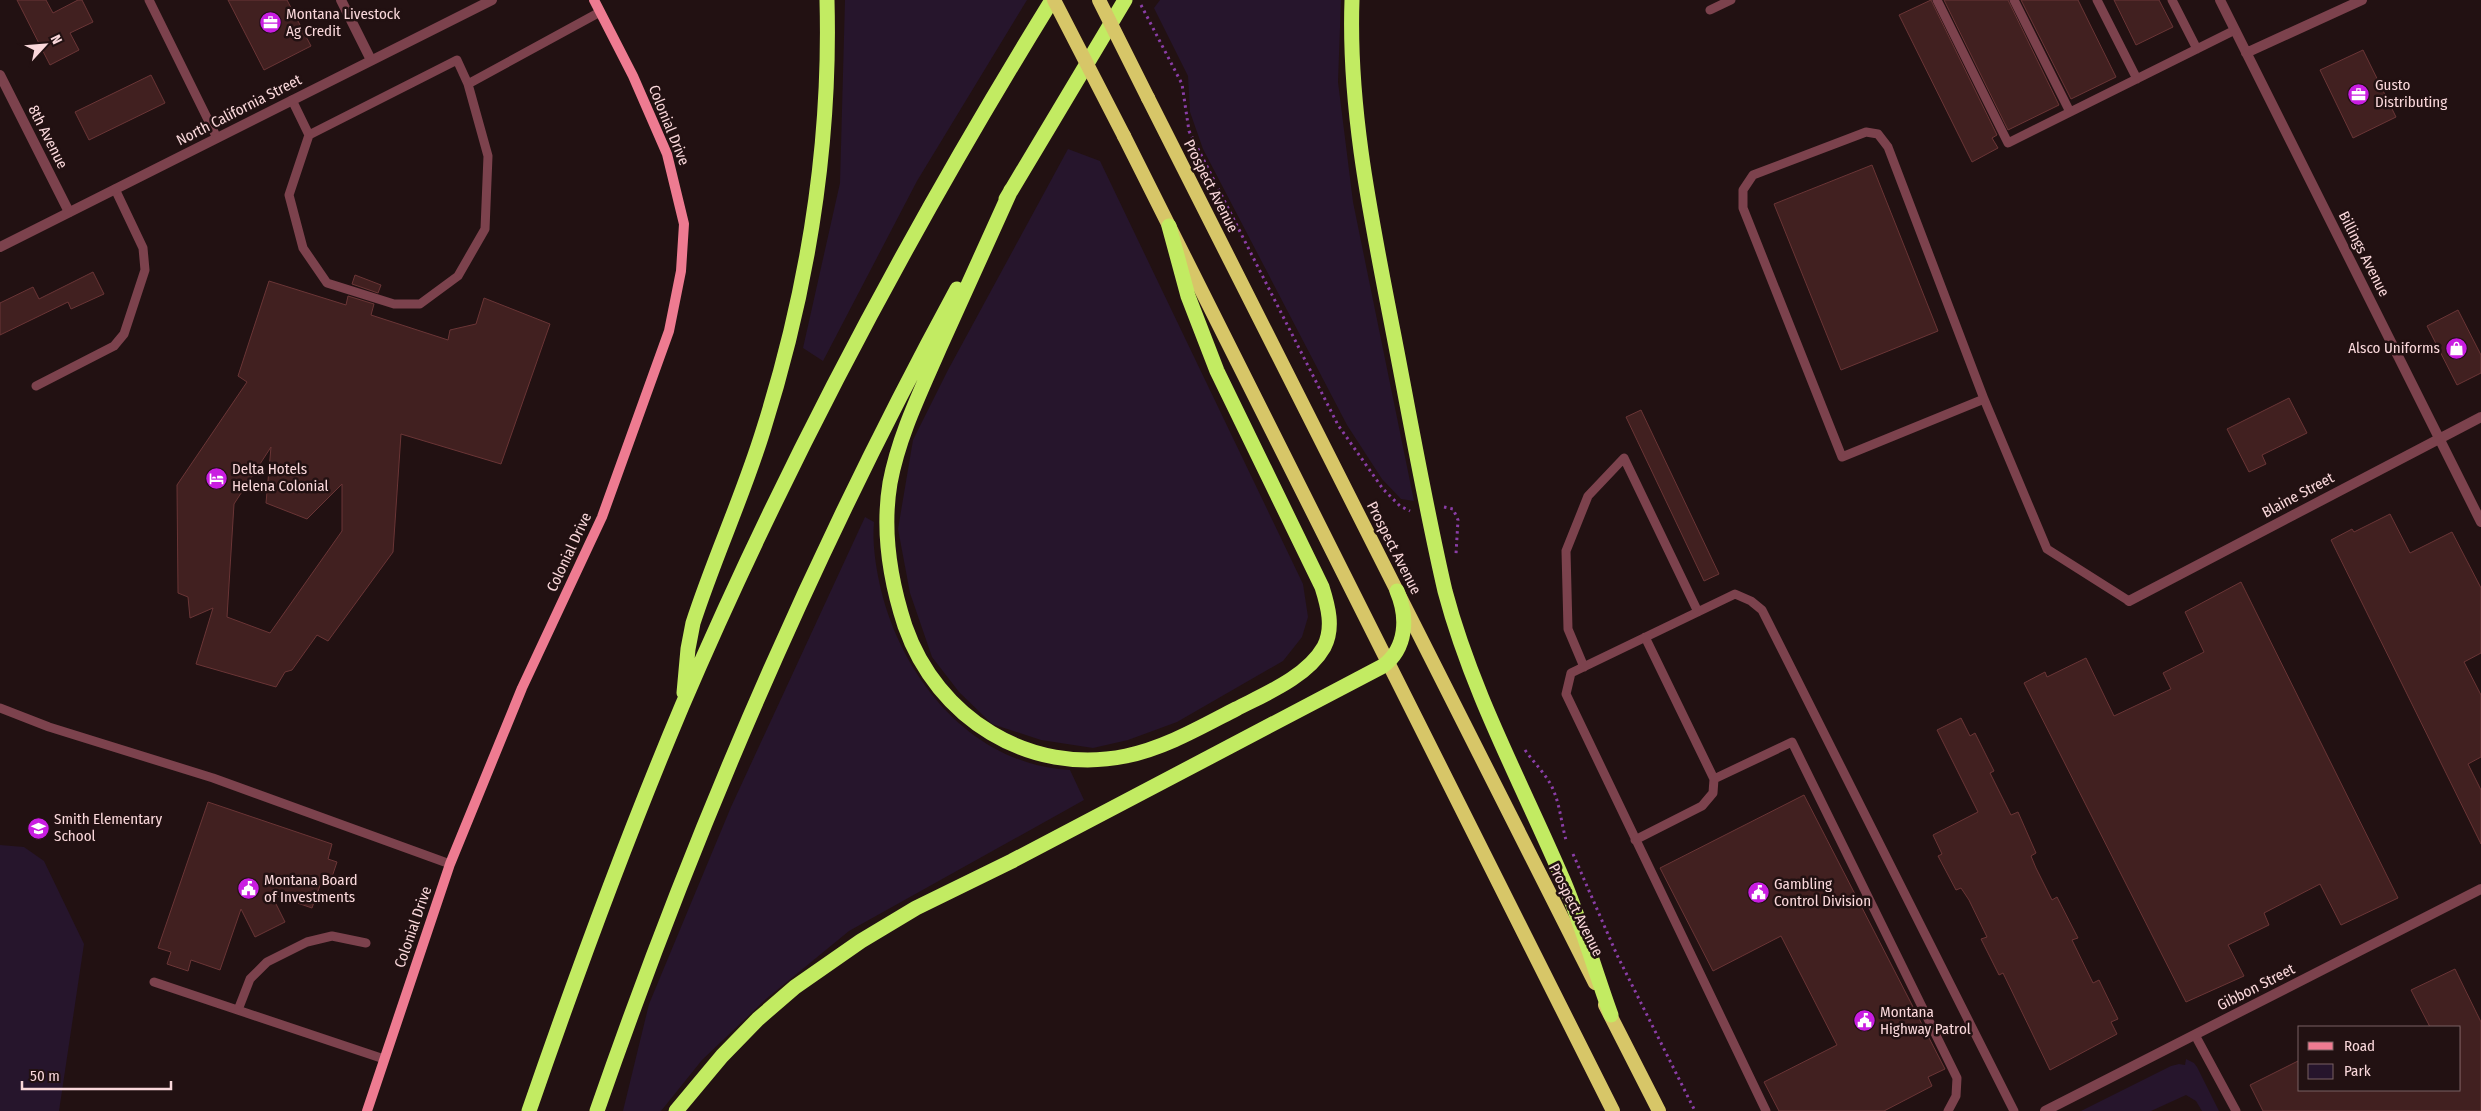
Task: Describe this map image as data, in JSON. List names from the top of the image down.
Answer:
{
  "streets": {
    "highway": ["Prospect Avenue"],
    "main road": ["Colonial Drive"],
    "street": [
      "North California Street",
      "8th Avenue",
      "Billings Avenue",
      "Blaine Street",
      "Gibbon Street"
    ]
  },
  "crossings": [
    ["North California Street", "8th Avenue"],
    ["Billings Avenue", "Blaine Street"]
  ],
  "places": {
    "office": ["Montana Livestock Ag Credit", "Gusto Distributing"],
    "shop": ["Alsco Uniforms"],
    "hotel": ["Delta Hotels Helena Colonial"],
    "school or university": ["Smith Elementary School"],
    "public building": ["Montana Board of Investments", "Gambling Control Division", "Montana Highway Patrol"]
  },
  "legend": ["Road", "Park"],
  "scale_bar": "50 m",
  "north": "top right"
}
